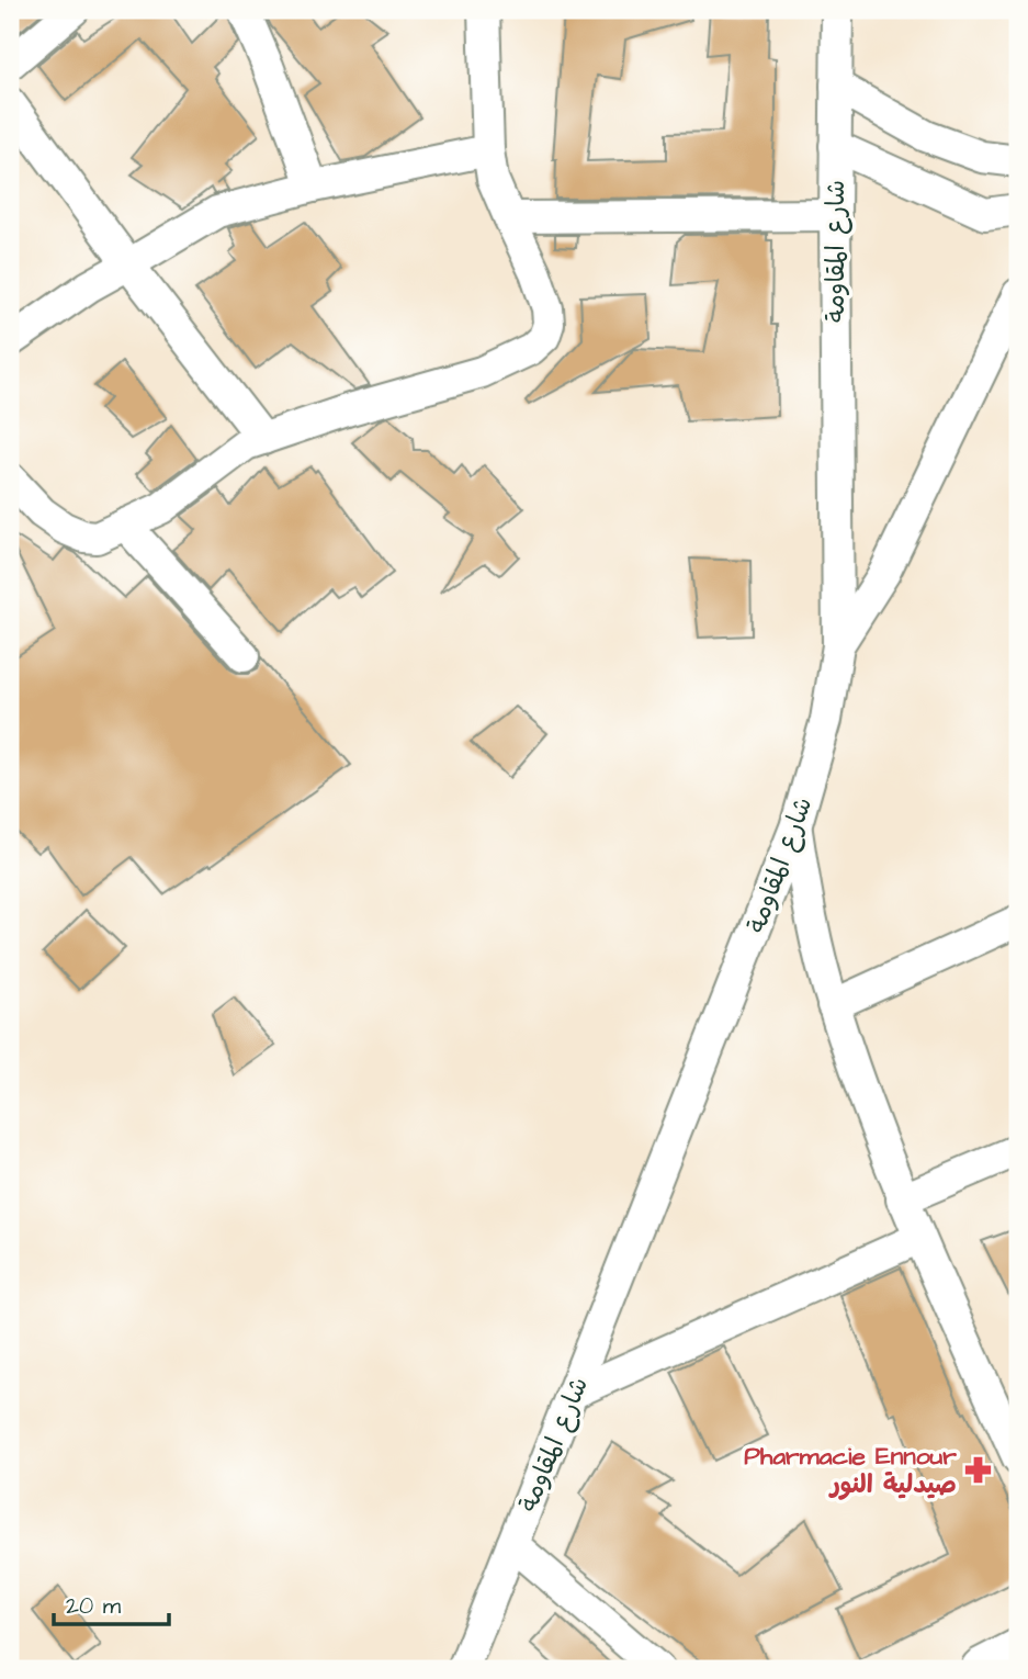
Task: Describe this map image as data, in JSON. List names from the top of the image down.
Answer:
{
  "streets": {
    "street": ["شارع المقاومة"]
  },
  "places": {
    "pharmacy": ["Pharmacie Ennour صيدلية النور"]
  },
  "scale_bar": "20 m"
}
